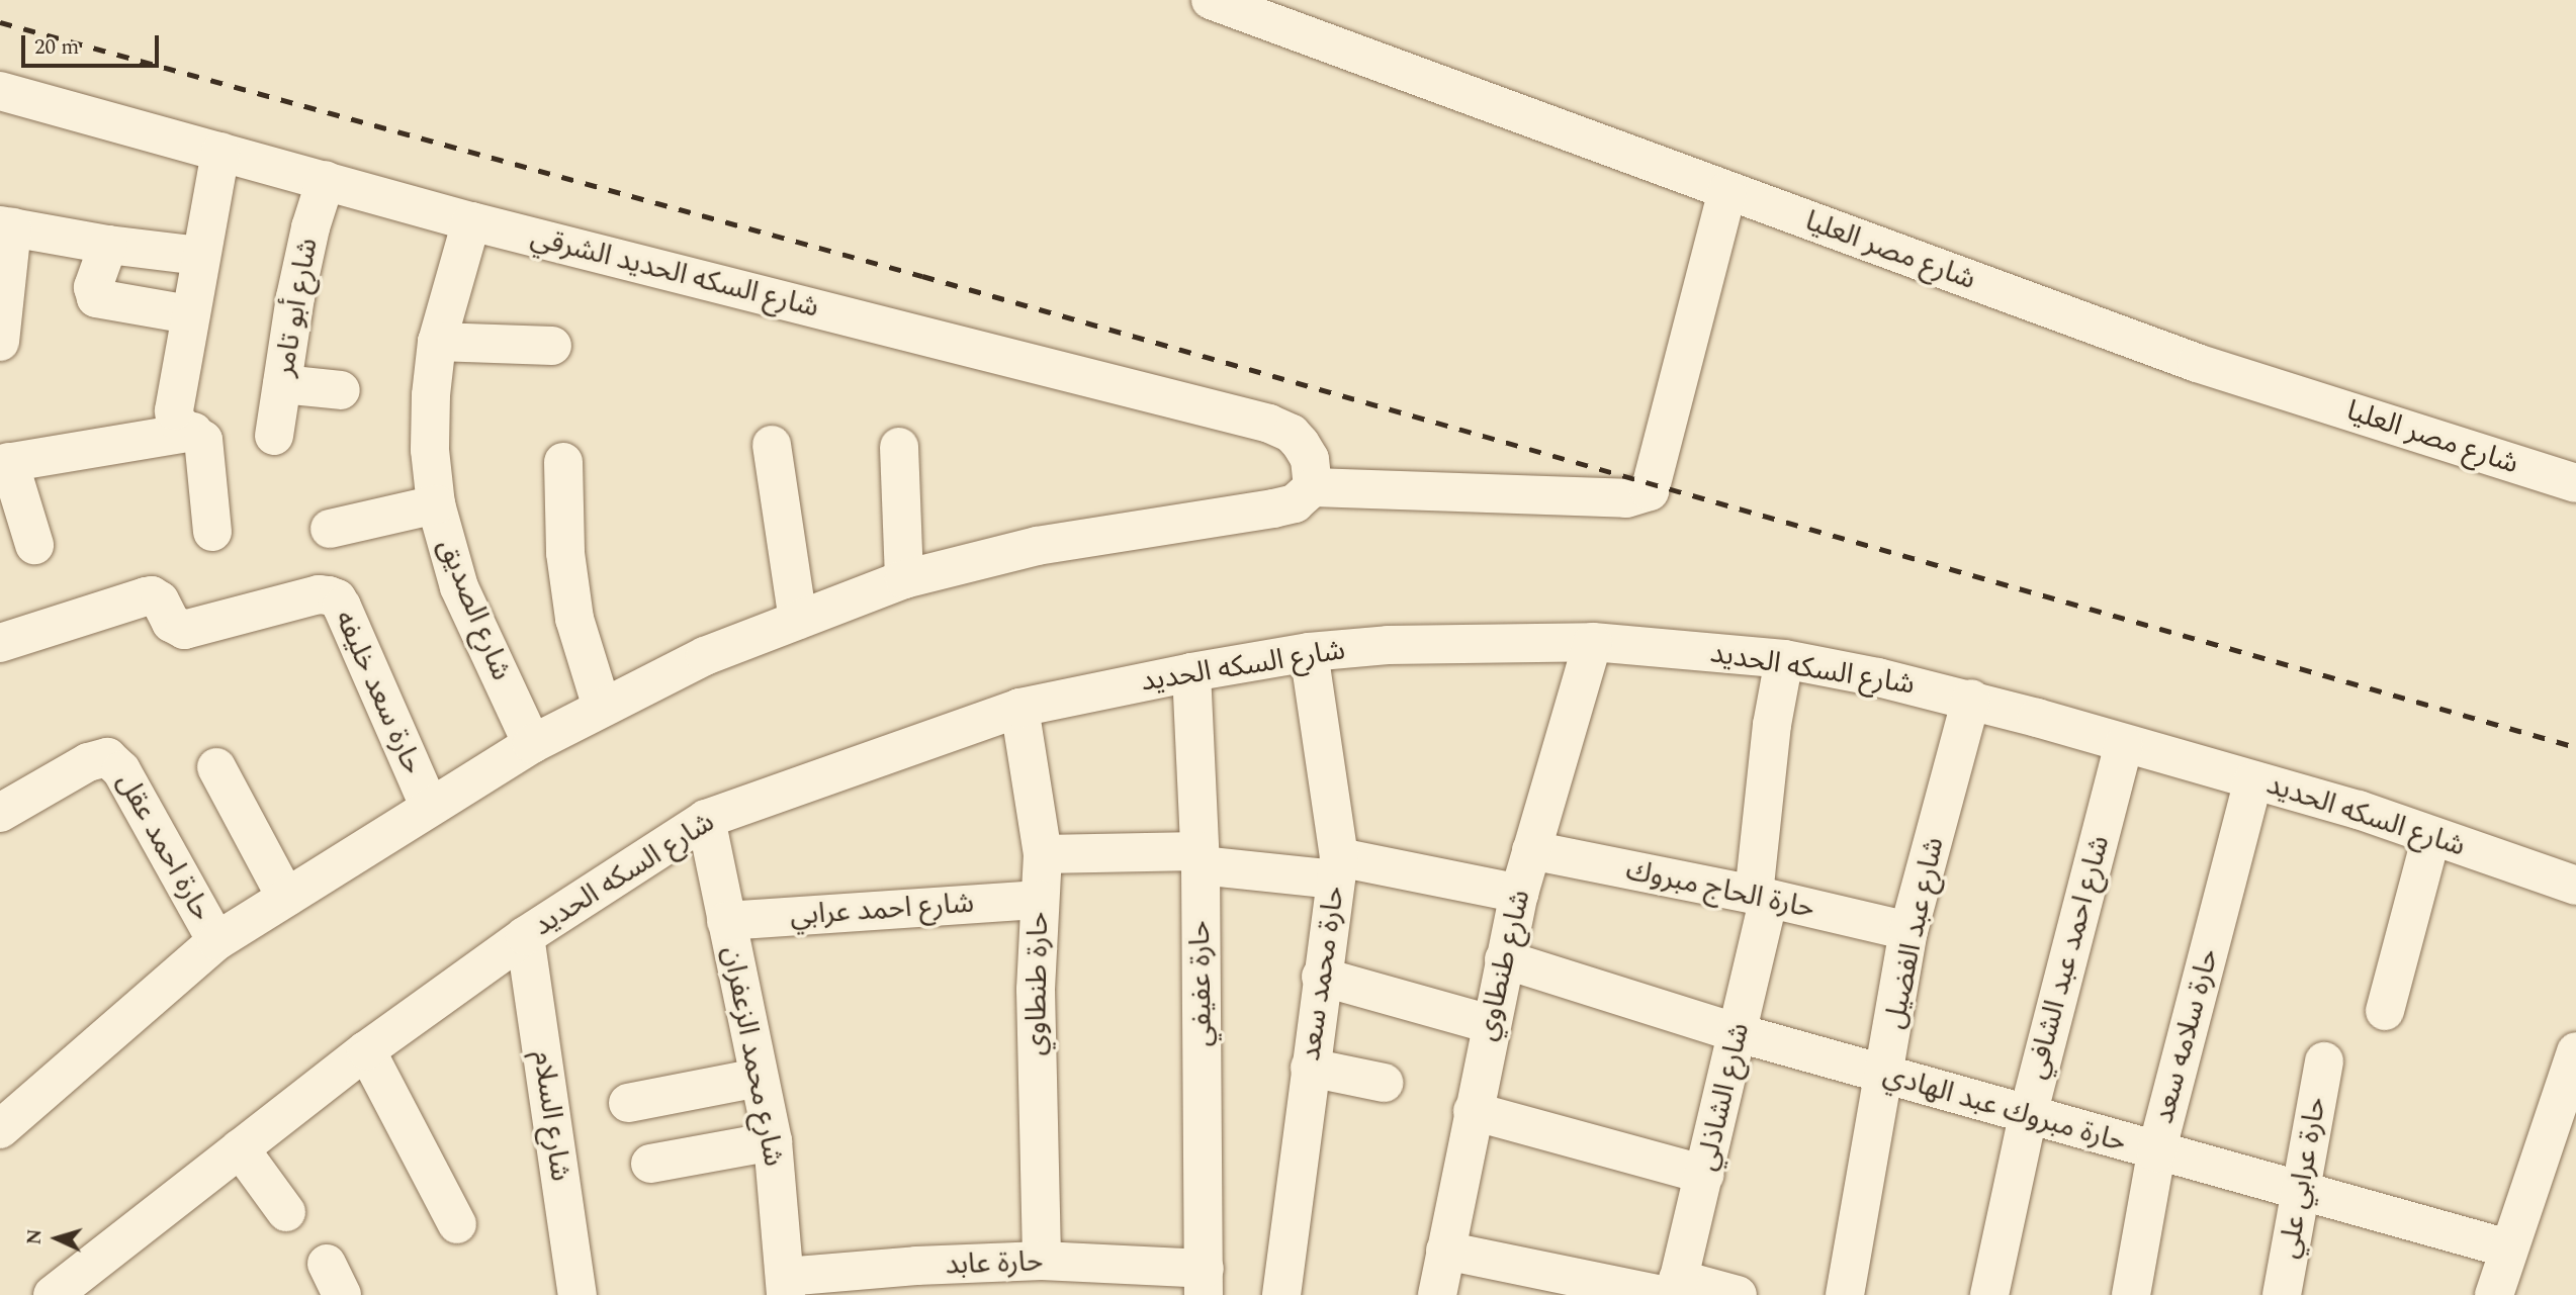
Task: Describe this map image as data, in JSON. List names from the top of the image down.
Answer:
{
  "streets": {
    "street": [
      "شارع مصر العليا",
      "شارع السكه الحديد الشرقي",
      "شارع أبو تامر",
      "شارع الصديق",
      "شارع السكه الحديد",
      "حارة سعد خليفه",
      "حارة احمد عقل",
      "حارة الحاج مبروك",
      "شارع احمد عرابي",
      "شارع عبد الفضيل",
      "شارع احمد عبد الشافي",
      "شارع طنطاوي",
      "حارة محمد سعد",
      "حارة طنطاوي",
      "حارة عفيفي",
      "حارة سلامه سعد",
      "شارع محمد الزعفران",
      "شارع الشاذلي",
      "حارة مبروك عبد الهادي",
      "شارع السلام",
      "حارة عرابي علي",
      "حارة عابد"
    ]
  },
  "crossings": [
    ["شارع السكه الحديد الشرقي", "شارع أبو تامر"],
    ["شارع السكه الحديد الشرقي", "شارع الصديق"],
    ["شارع السكه الحديد", "شارع عبد الفضيل"],
    ["شارع السكه الحديد", "شارع احمد عبد الشافي"],
    ["شارع السكه الحديد", "شارع طنطاوي"],
    ["شارع السكه الحديد", "حارة محمد سعد"],
    ["شارع السكه الحديد", "حارة طنطاوي"],
    ["شارع السكه الحديد", "حارة عفيفي"],
    ["شارع السكه الحديد", "حارة سلامه سعد"],
    ["شارع السكه الحديد", "شارع محمد الزعفران"],
    ["شارع السكه الحديد", "شارع الشاذلي"],
    ["شارع السكه الحديد", "شارع السلام"],
    ["حارة الحاج مبروك", "شارع عبد الفضيل"],
    ["حارة الحاج مبروك", "شارع طنطاوي"],
    ["حارة الحاج مبروك", "شارع الشاذلي"],
    ["شارع احمد عرابي", "حارة طنطاوي"],
    ["شارع احمد عرابي", "شارع محمد الزعفران"],
    ["شارع عبد الفضيل", "حارة مبروك عبد الهادي"],
    ["شارع احمد عبد الشافي", "حارة مبروك عبد الهادي"],
    ["شارع طنطاوي", "حارة مبروك عبد الهادي"],
    ["حارة طنطاوي", "حارة عابد"],
    ["حارة عفيفي", "حارة عابد"],
    ["حارة سلامه سعد", "حارة مبروك عبد الهادي"],
    ["شارع محمد الزعفران", "حارة عابد"],
    ["شارع الشاذلي", "حارة مبروك عبد الهادي"],
    ["حارة مبروك عبد الهادي", "حارة عرابي علي"]
  ],
  "scale_bar": "20 m",
  "north": "left"
}
